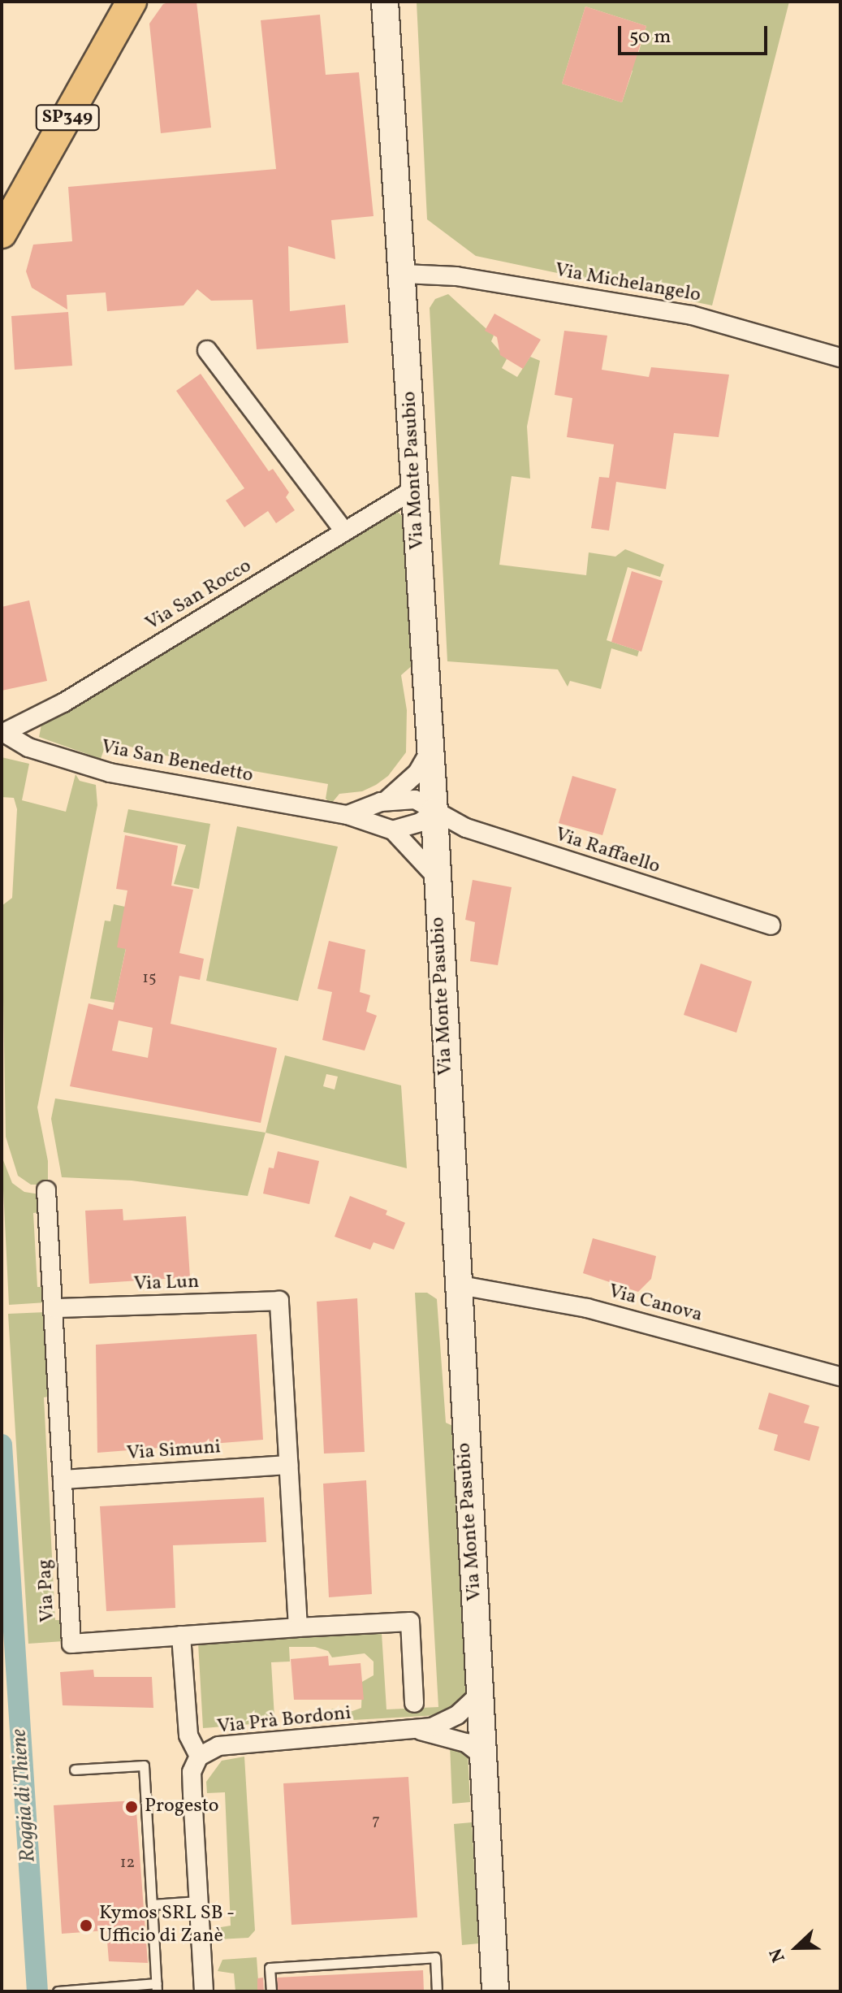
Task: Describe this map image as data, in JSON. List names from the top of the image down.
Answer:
{
  "streets": {
    "main road": ["SP349", "Via Monte Pasubio"],
    "street": [
      "Via Michelangelo",
      "Via San Rocco",
      "Via San Benedetto",
      "Via Raffaello",
      "Via Lun",
      "Via Canova",
      "Via Simuni",
      "Via Pag",
      "Via Prà Bordoni"
    ]
  },
  "crossings": [
    ["Via Michelangelo", "Via Monte Pasubio"],
    ["Via Monte Pasubio", "Via San Rocco"],
    ["Via Monte Pasubio", "Via San Benedetto"],
    ["Via Monte Pasubio", "Via Raffaello"],
    ["Via Monte Pasubio", "Via Canova"],
    ["Via Monte Pasubio", "Via Prà Bordoni"],
    ["Via San Rocco", "Via San Benedetto"],
    ["Via San Benedetto", "Via Raffaello"],
    ["Via Lun", "Via Simuni"],
    ["Via Lun", "Via Pag"],
    ["Via Simuni", "Via Pag"]
  ],
  "water": ["Roggia di Thiene"],
  "places": ["Progesto", "Kymos SRL SB - Ufficio di Zanè"],
  "house_numbers": ["15", "7", "12"],
  "scale_bar": "50 m",
  "north": "left"
}
